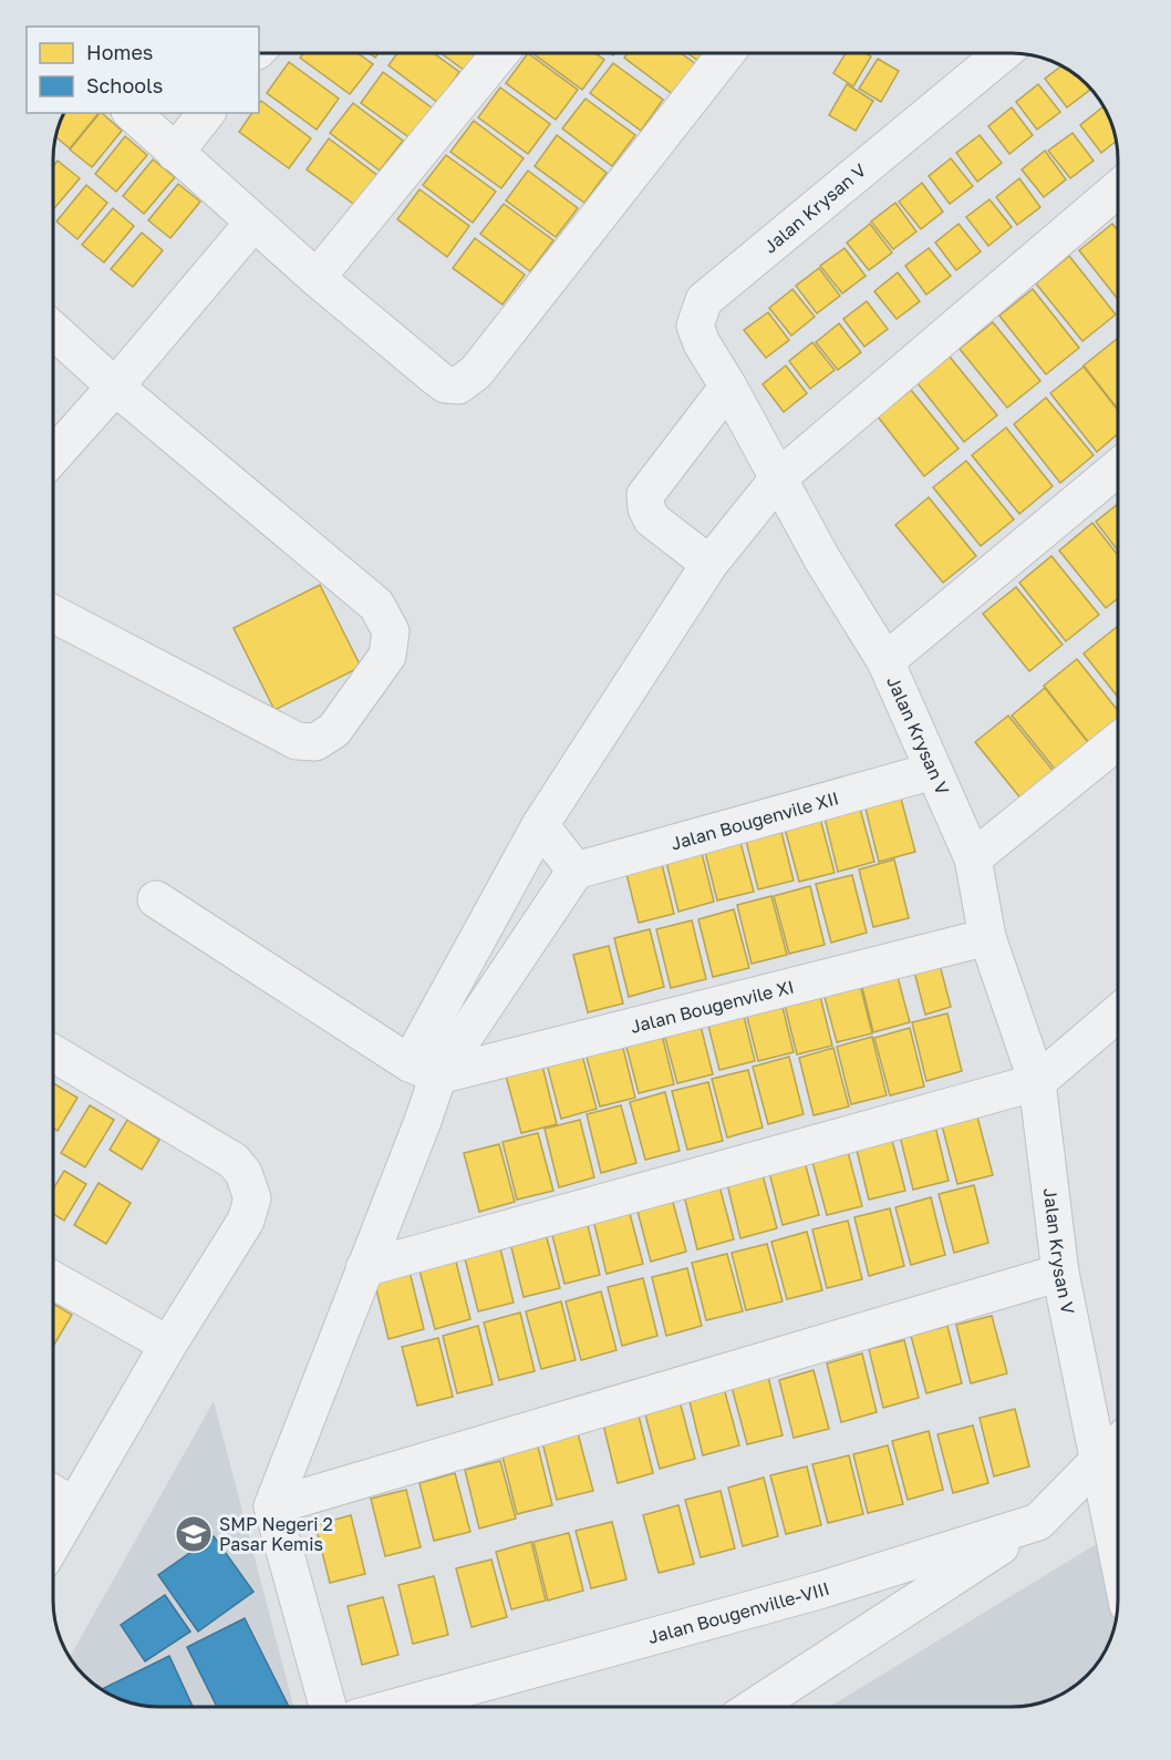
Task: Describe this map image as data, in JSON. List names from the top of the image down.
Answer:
{
  "streets": {
    "street": [
      "Jalan Krysan V",
      "Jalan Bougenvile XII",
      "Jalan Bougenvile XI",
      "Jalan Bougenville-VIII"
    ]
  },
  "crossings": [
    ["Jalan Krysan V", "Jalan Bougenvile XII"],
    ["Jalan Krysan V", "Jalan Bougenvile XI"],
    ["Jalan Krysan V", "Jalan Bougenville-VIII"]
  ],
  "places": {
    "school or university": ["SMP Negeri 2 Pasar Kemis"]
  },
  "legend": ["Homes", "Schools"]
}
